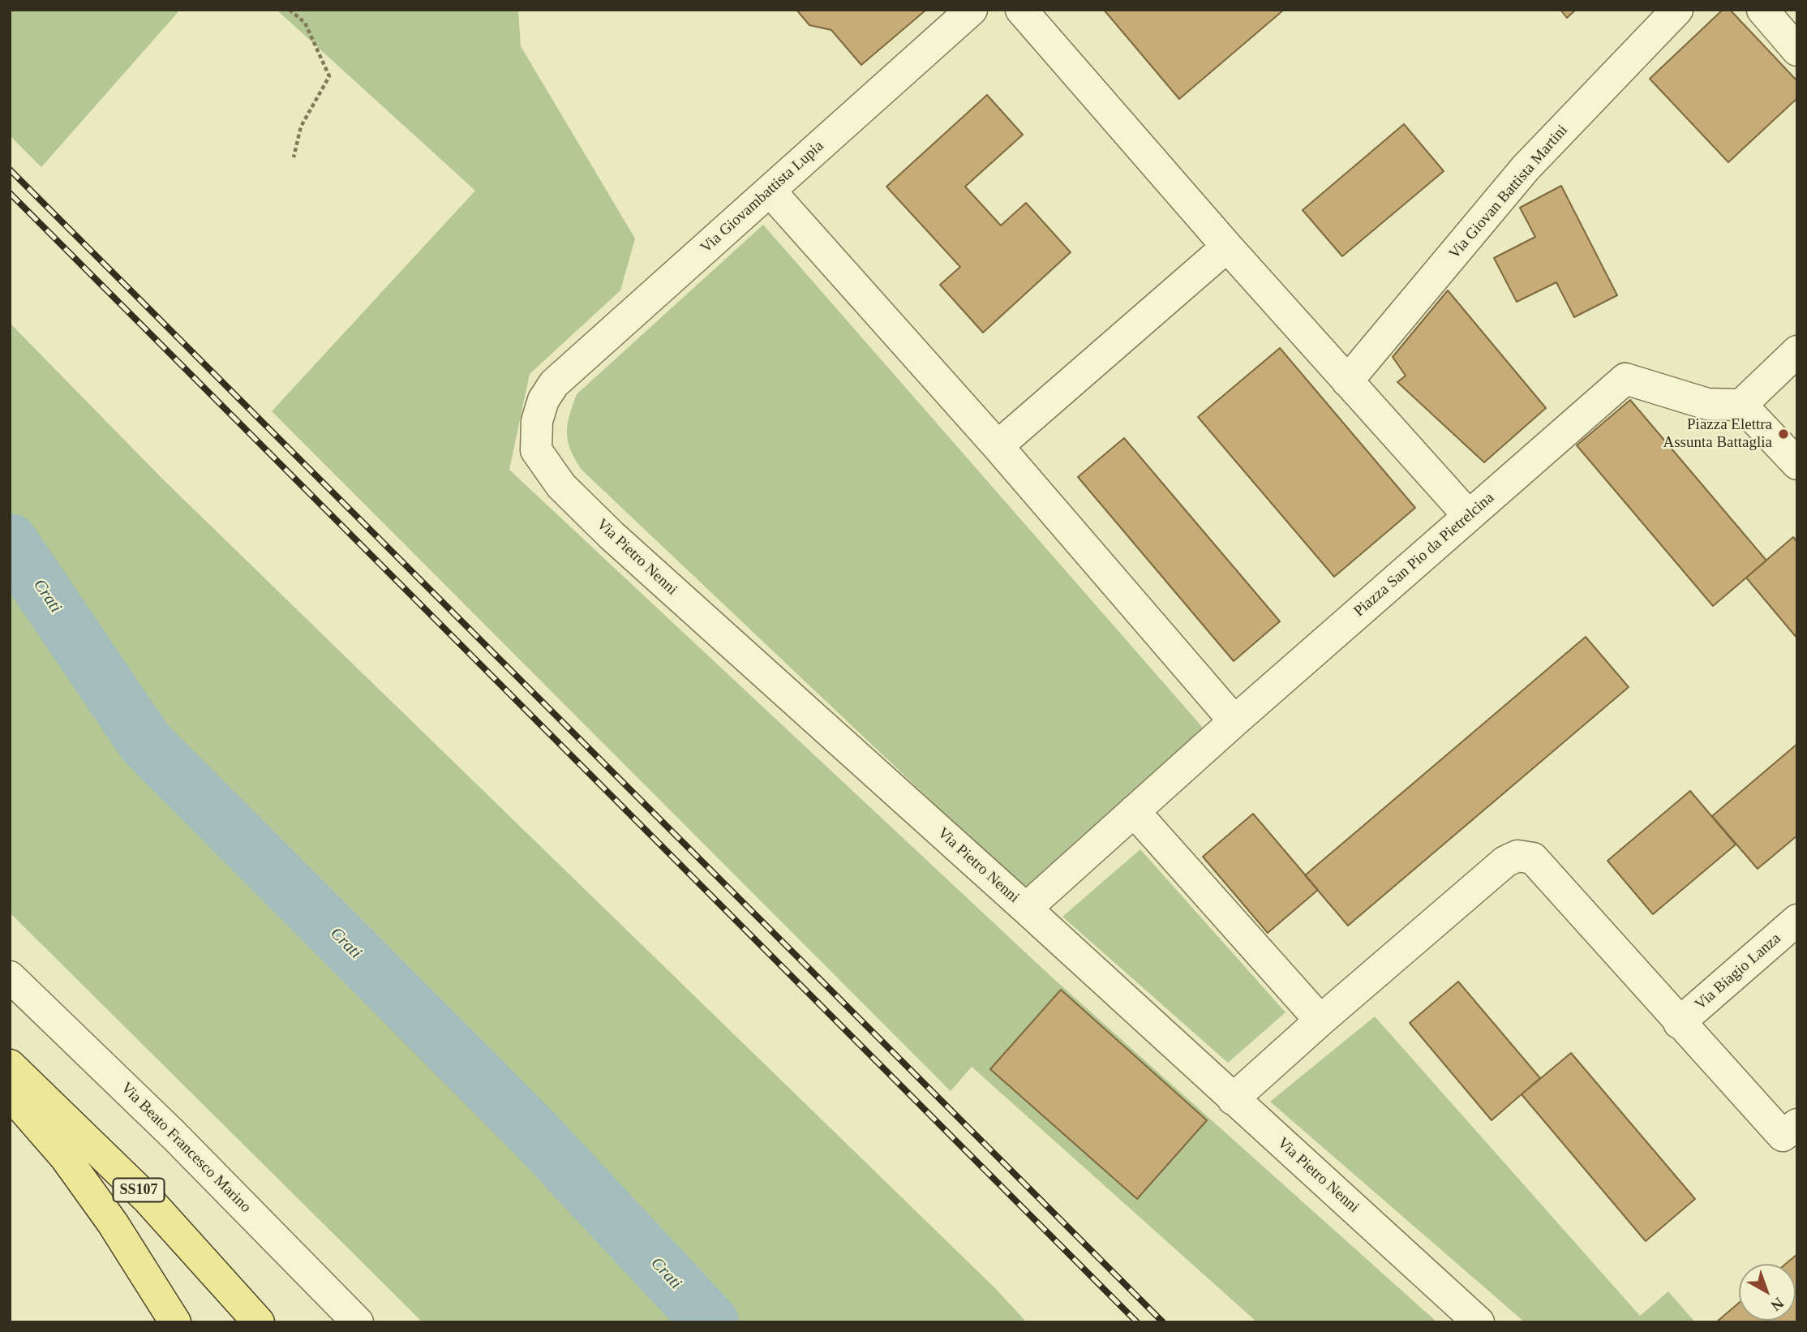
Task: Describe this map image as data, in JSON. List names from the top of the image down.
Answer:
{
  "streets": {
    "main road": ["SS107"],
    "street": [
      "Via Giovan Battista Martini",
      "Via Giovambattista Lupia",
      "Piazza San Pio da Pietrelcina",
      "Via Pietro Nenni",
      "Via Biagio Lanza",
      "Via Beato Francesco Marino"
    ]
  },
  "crossings": [
    ["Via Giovambattista Lupia", "Via Pietro Nenni"],
    ["Piazza San Pio da Pietrelcina", "Via Pietro Nenni"]
  ],
  "water": ["Crati"],
  "places": ["Piazza Elettra Assunta Battaglia"],
  "north": "bottom right"
}
